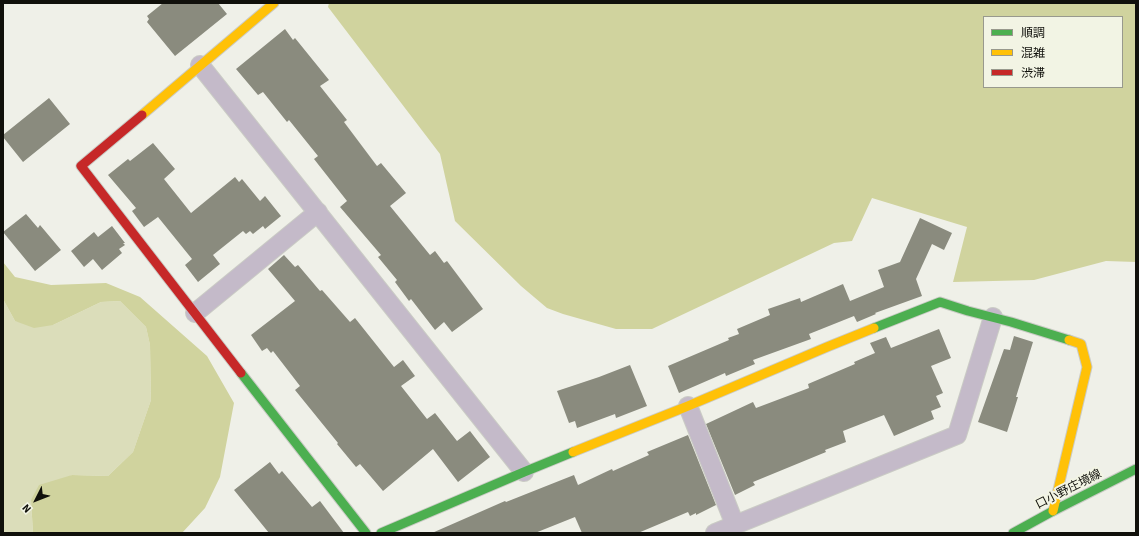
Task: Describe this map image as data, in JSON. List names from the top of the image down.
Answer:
{
  "streets": {
    "street": ["口小野庄境線"]
  },
  "legend": ["順調", "混雑", "渋滞"],
  "north": "bottom left"
}
